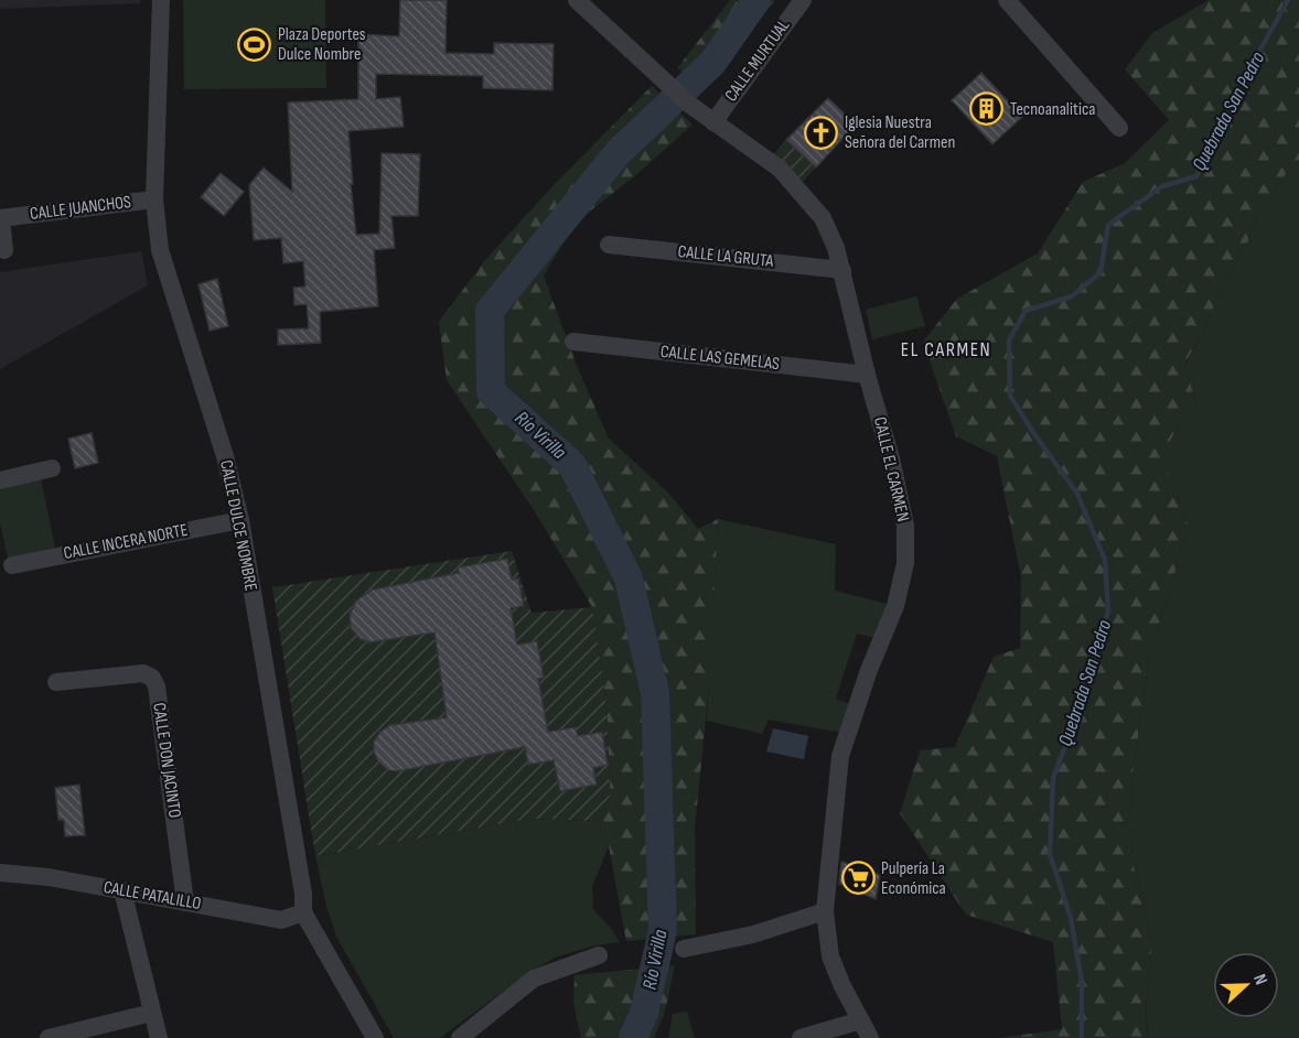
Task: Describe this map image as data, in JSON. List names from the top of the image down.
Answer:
{
  "streets": {
    "street": [
      "CALLE MURTUAL",
      "CALLE JUANCHOS",
      "CALLE LA GRUTA",
      "CALLE LAS GEMELAS",
      "CALLE EL CARMEN",
      "CALLE DULCE NOMBRE",
      "CALLE INCERA NORTE",
      "CALLE DON JACINTO",
      "CALLE PATALILLO"
    ]
  },
  "crossings": [
    ["CALLE MURTUAL", "CALLE EL CARMEN"],
    ["CALLE JUANCHOS", "CALLE DULCE NOMBRE"],
    ["CALLE LA GRUTA", "CALLE EL CARMEN"],
    ["CALLE LAS GEMELAS", "CALLE EL CARMEN"],
    ["CALLE DULCE NOMBRE", "CALLE INCERA NORTE"],
    ["CALLE DULCE NOMBRE", "CALLE PATALILLO"],
    ["CALLE DON JACINTO", "CALLE PATALILLO"]
  ],
  "districts": ["EL CARMEN"],
  "water": ["Quebrada San Pedro", "Río Virilla"],
  "places": {
    "sports": ["Plaza Deportes Dulce Nombre"],
    "building": ["Tecnoanalitica"],
    "church": ["Iglesia Nuestra Señora del Carmen"],
    "supermarket": ["Pulpería La Económica"]
  },
  "north": "right"
}
